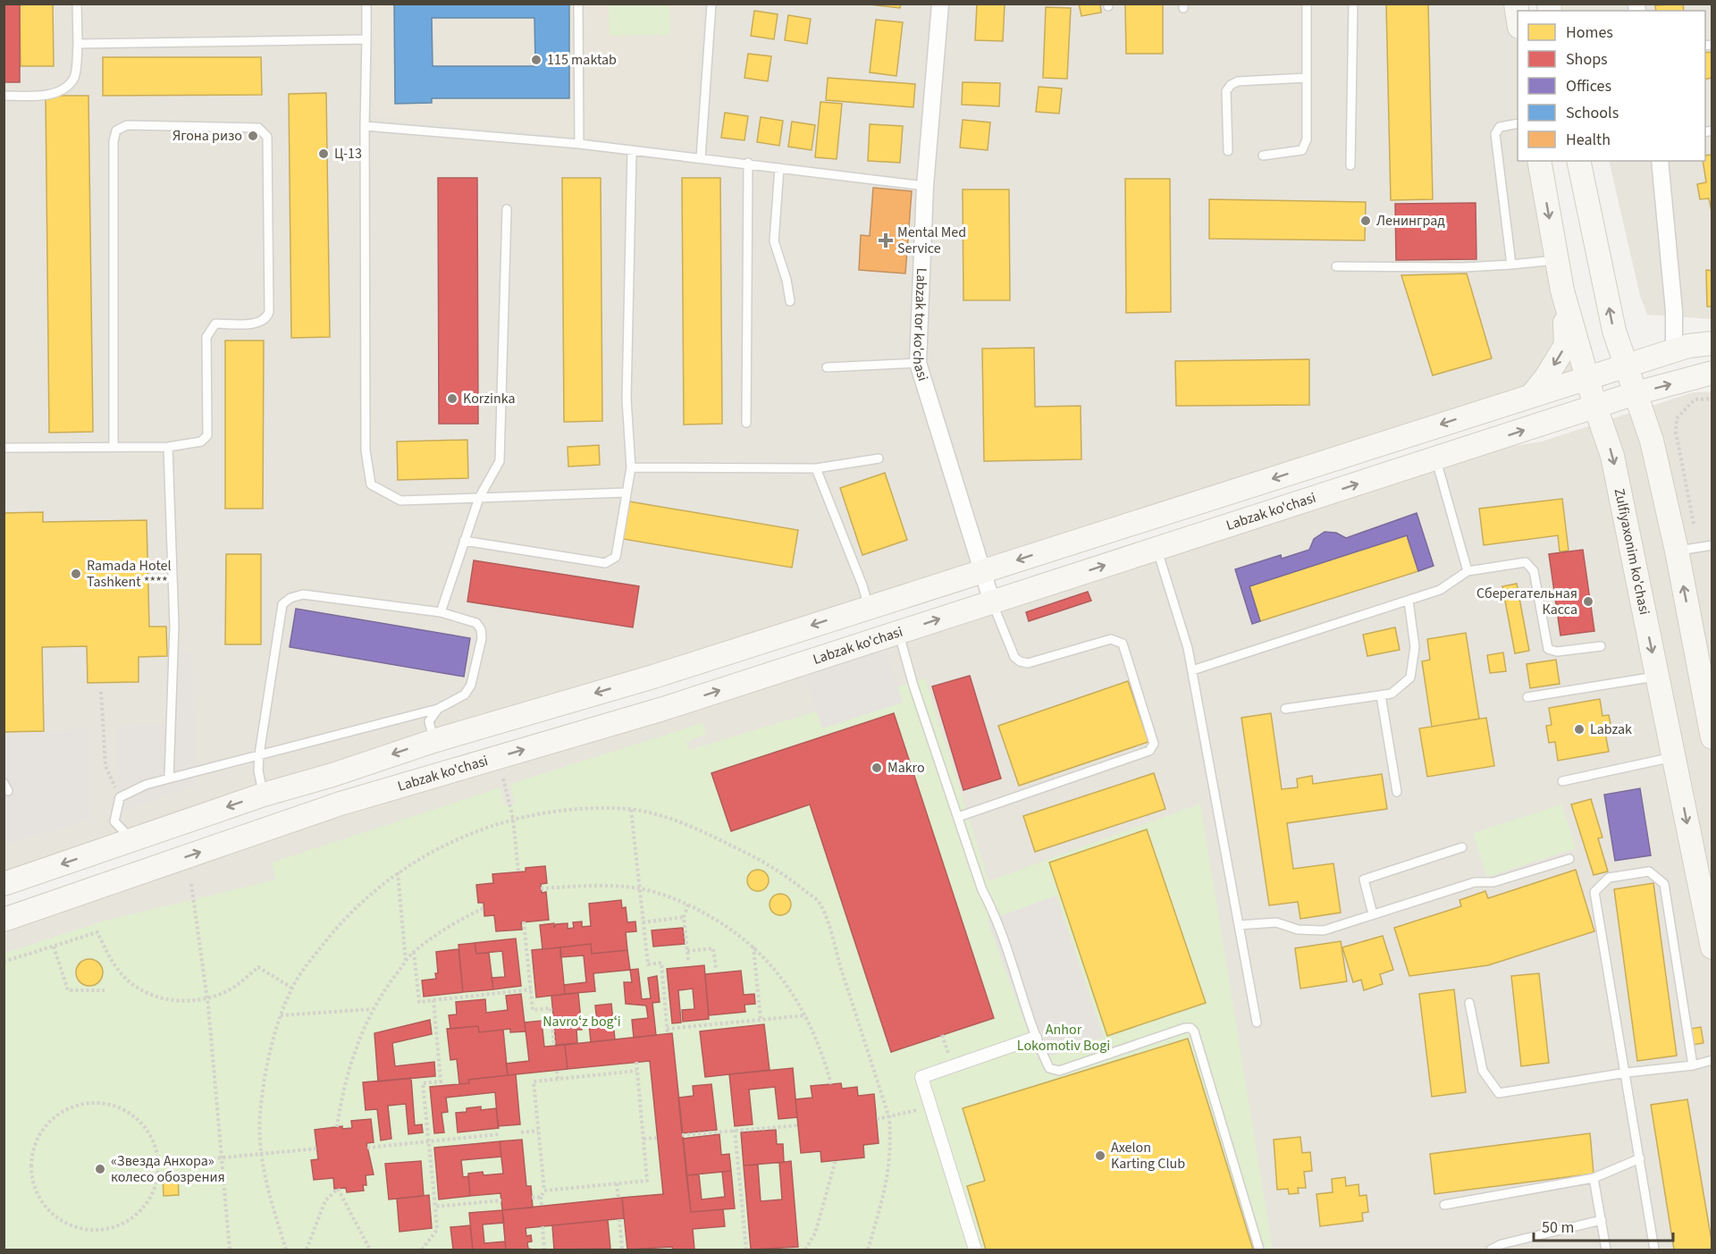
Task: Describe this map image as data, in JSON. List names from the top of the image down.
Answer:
{
  "streets": {
    "main road": ["Labzak ko'chasi", "Zulfiyaxonim ko'chasi"],
    "street": ["Labzak tor ko'chasi"]
  },
  "crossings": [
    ["Labzak tor ko'chasi", "Labzak ko'chasi"],
    ["Labzak ko'chasi", "Zulfiyaxonim ko'chasi"]
  ],
  "parks": ["Navroʻz bogʻi", "Anhor Lokomotiv Bogi"],
  "places": {
    "other": [
      "115 maktab",
      "Ягона ризо",
      "Ц-13",
      "Ленинград",
      "Korzinka",
      "Ramada Hotel Tashkent ****",
      "Сберегательная Касса",
      "Labzak",
      "Makro",
      "Axelon Karting Club",
      "«Звезда Анхора» колесо обозрения"
    ],
    "health": ["Mental Med Service"]
  },
  "legend": [
    "Homes",
    "Shops",
    "Offices",
    "Schools",
    "Health"
  ],
  "scale_bar": "50 m"
}
